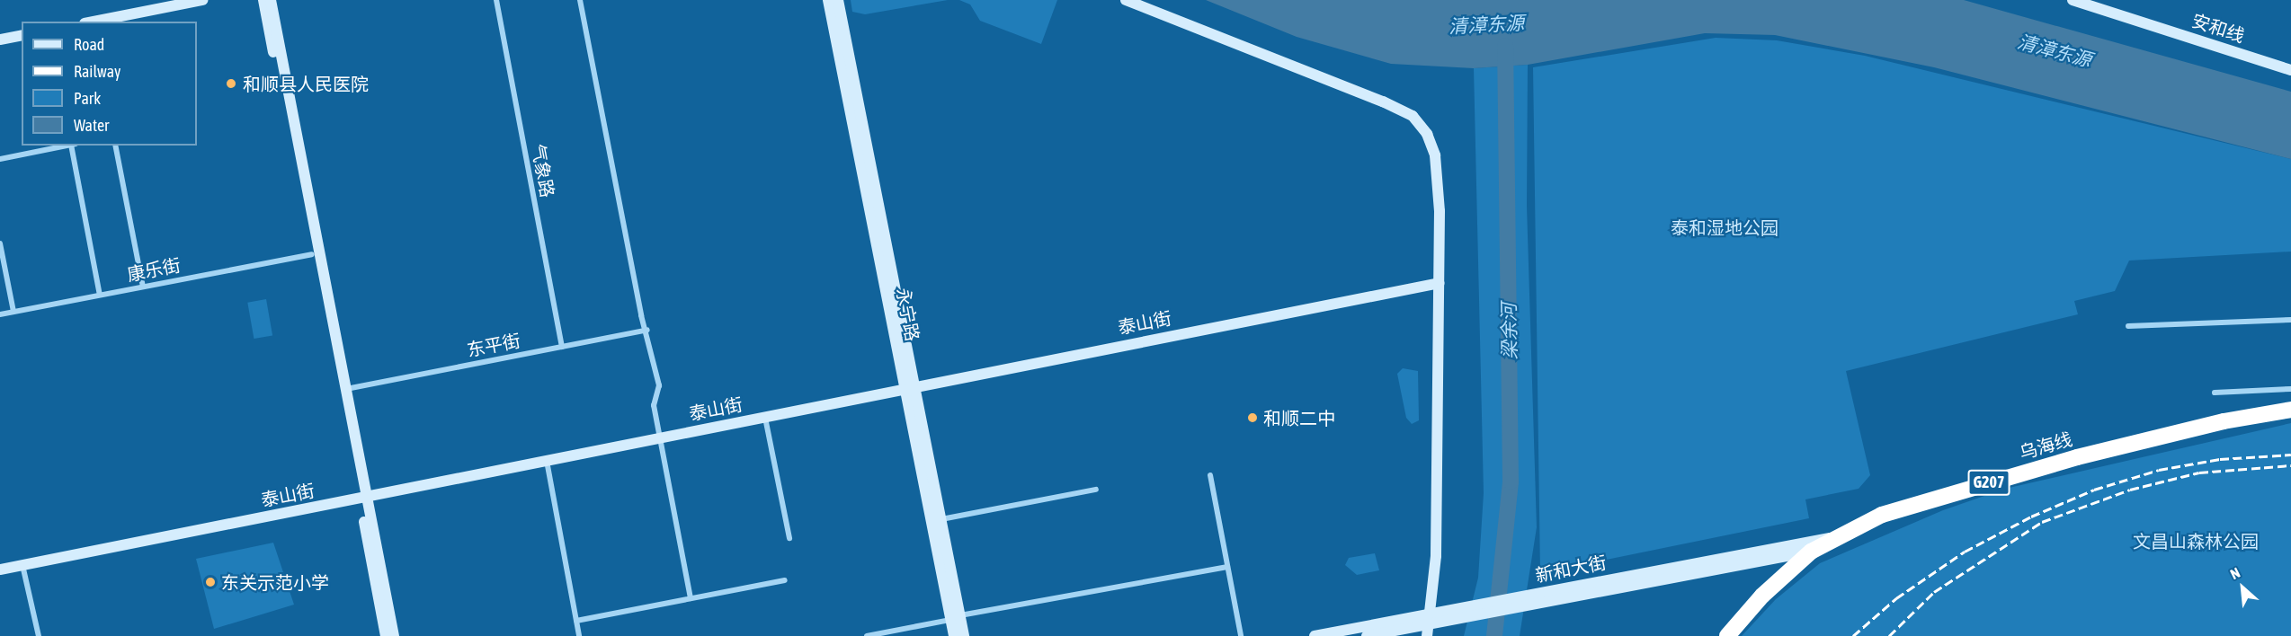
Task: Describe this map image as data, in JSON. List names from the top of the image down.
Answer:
{
  "streets": {
    "highway": ["乌海线", "G207"],
    "main road": [
      "安和线",
      "永宁路",
      "泰山街",
      "新和大街"
    ],
    "street": ["气象路", "康乐街", "东平街"]
  },
  "crossings": [
    ["气象路", "东平街"],
    ["永宁路", "泰山街"],
    ["乌海线", "新和大街"]
  ],
  "water": ["清漳东源", "梁余河"],
  "parks": ["泰和湿地公园", "文昌山森林公园"],
  "places": ["和顺县人民医院", "和顺二中", "东关示范小学"],
  "legend": [
    "Road",
    "Railway",
    "Park",
    "Water"
  ],
  "north": "top left"
}
